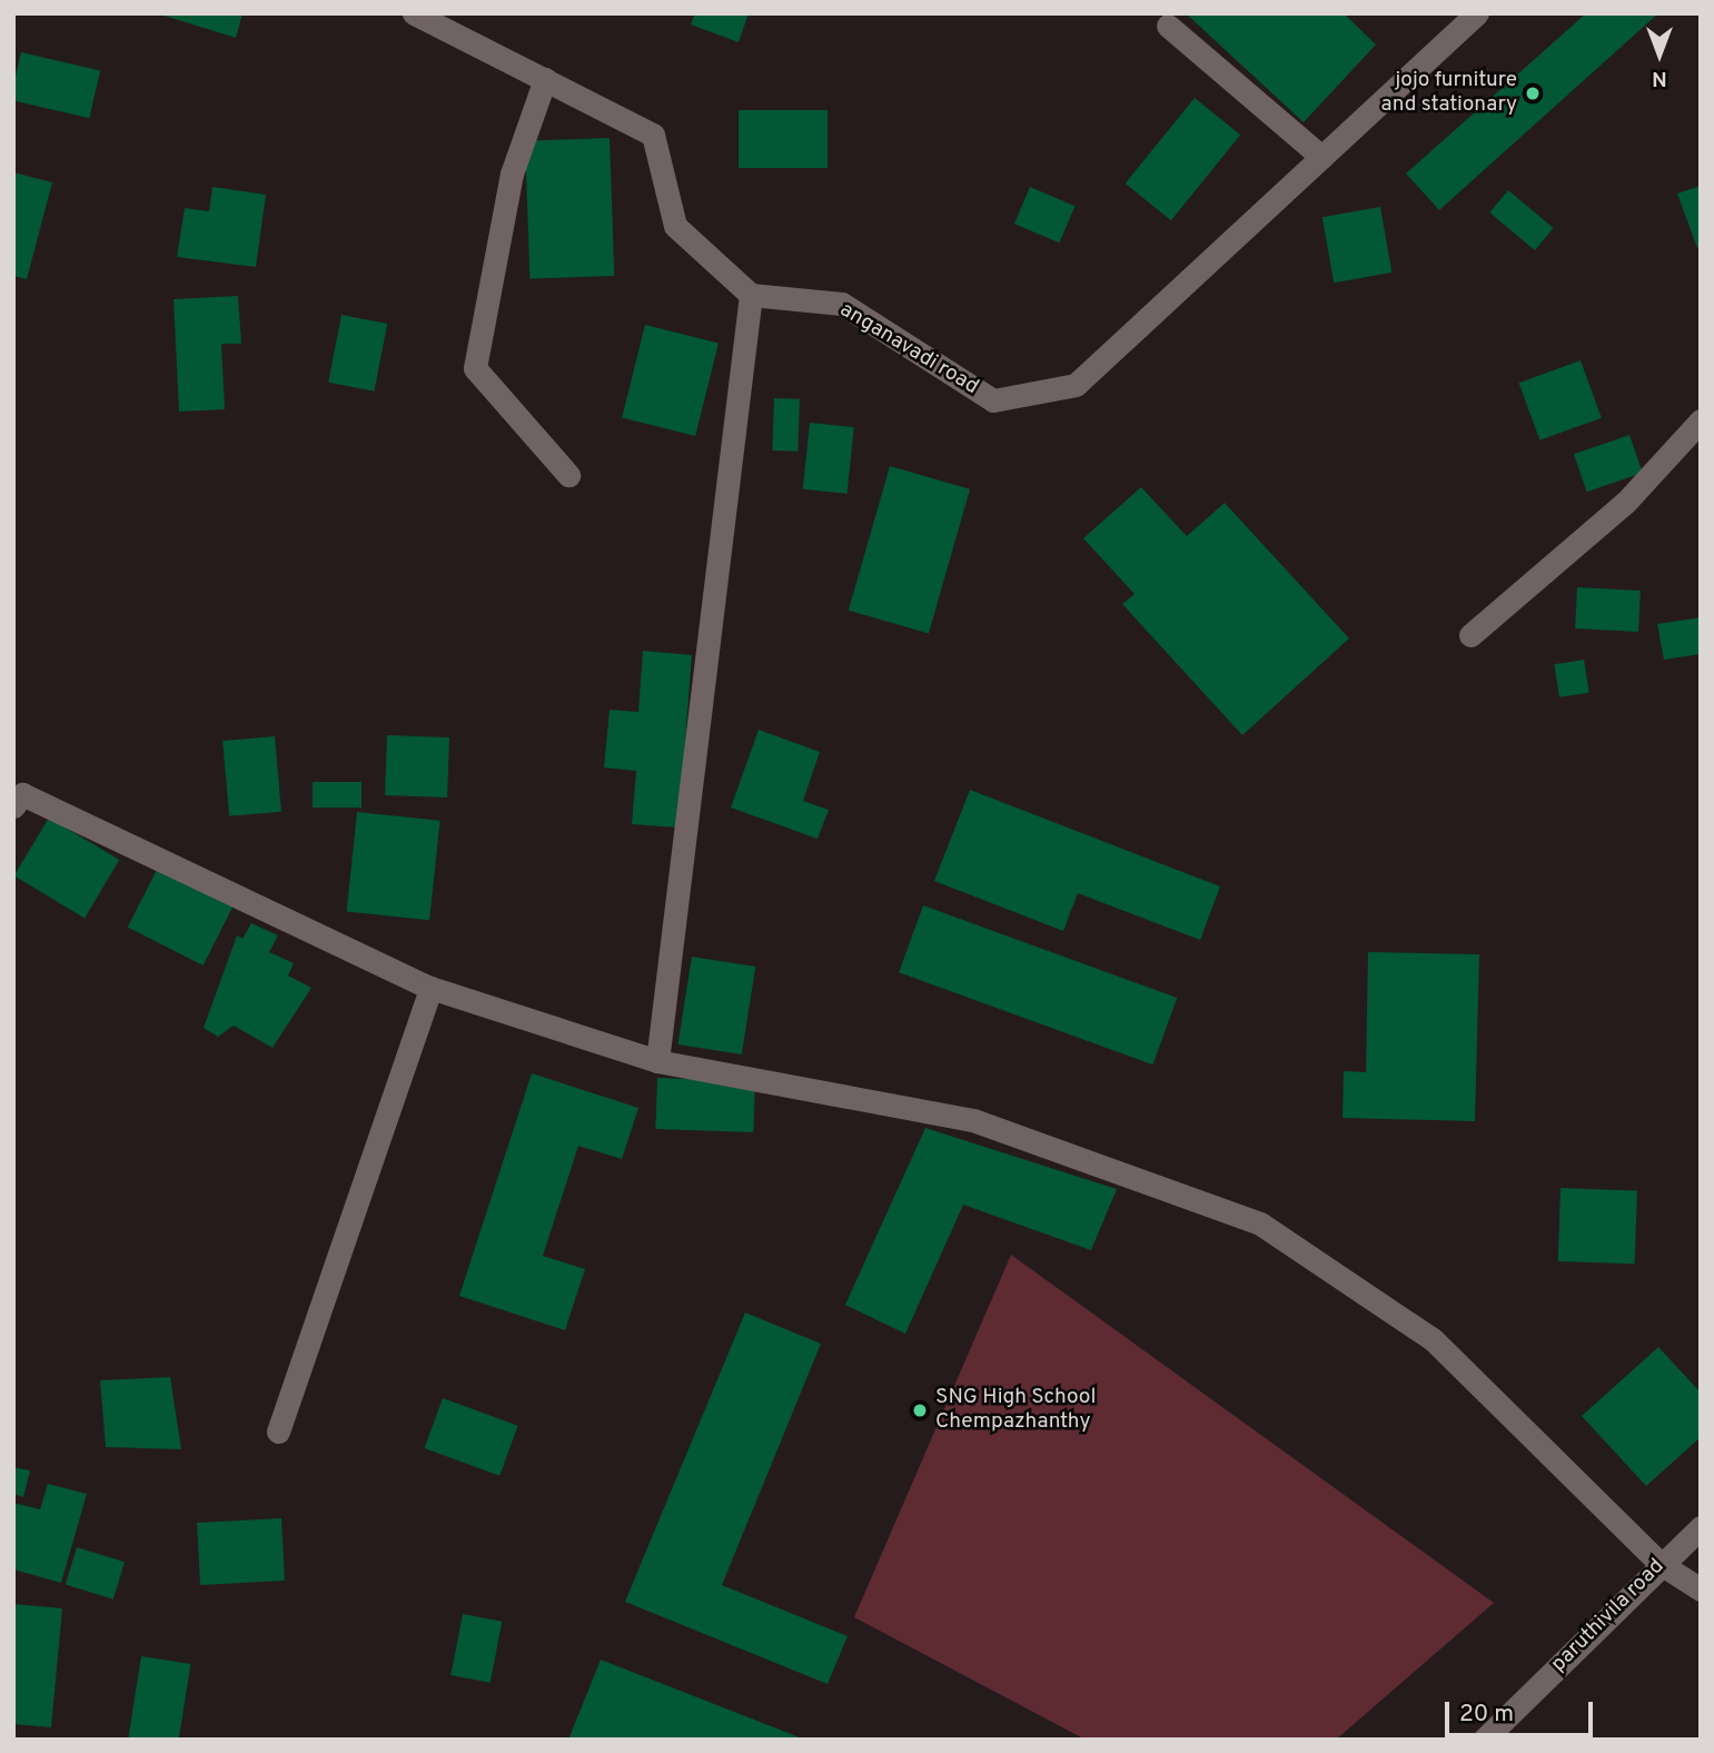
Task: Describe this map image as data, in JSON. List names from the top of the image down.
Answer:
{
  "streets": {
    "street": ["anganavadi road", "paruthivila road"]
  },
  "places": ["jojo furniture and stationary", "SNG High School Chempazhanthy"],
  "scale_bar": "20 m",
  "north": "bottom"
}
